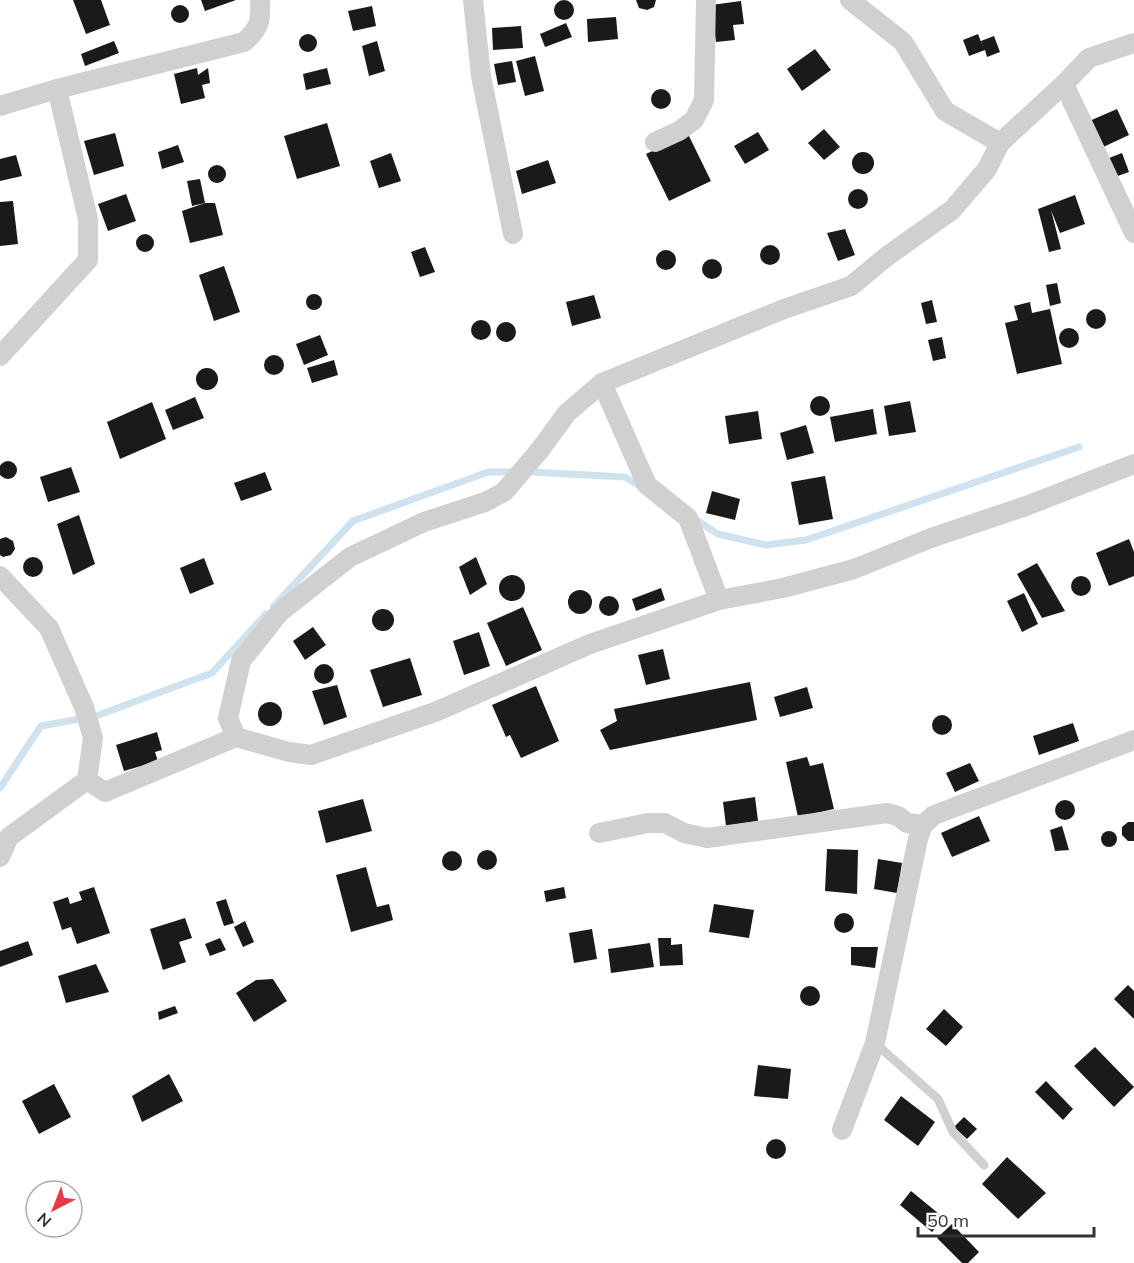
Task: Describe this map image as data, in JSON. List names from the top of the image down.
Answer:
{
  "scale_bar": "50 m",
  "north": "bottom left"
}
